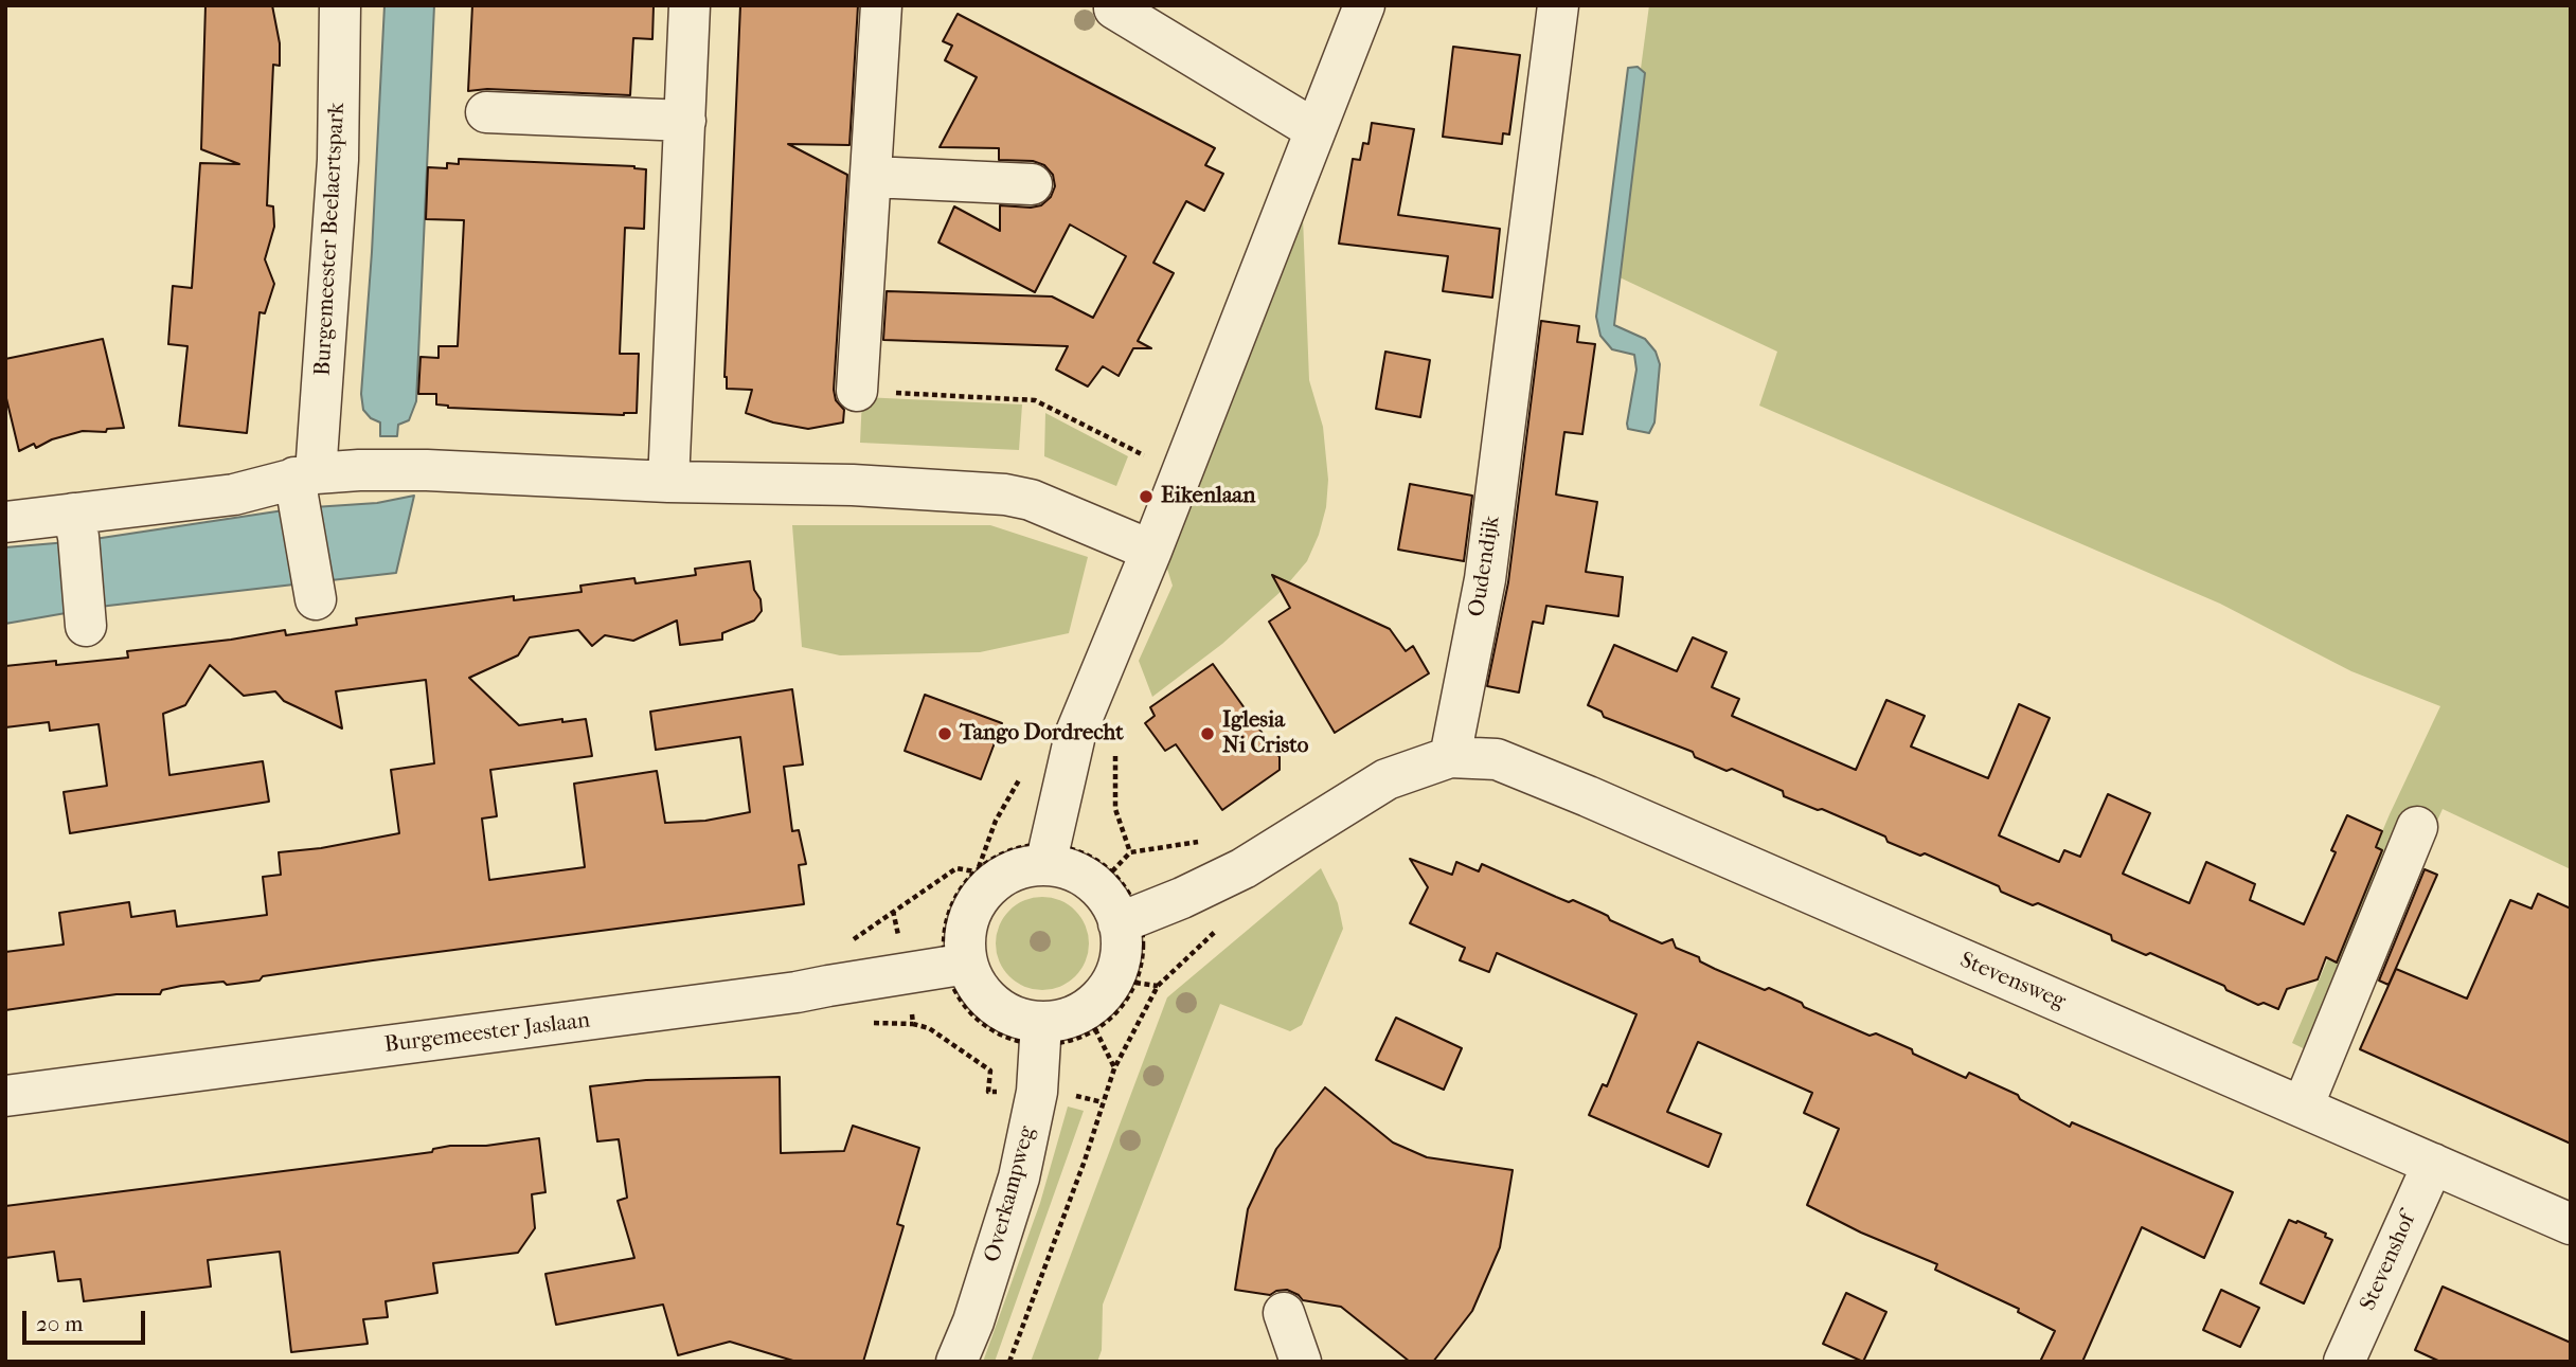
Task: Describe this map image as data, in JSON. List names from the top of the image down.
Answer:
{
  "streets": {
    "street": [
      "Burgemeester Beelaertspark",
      "Oudendijk",
      "Stevensweg",
      "Burgemeester Jaslaan",
      "Overkampweg",
      "Stevenshof"
    ]
  },
  "crossings": [
    ["Oudendijk", "Stevensweg"],
    ["Stevensweg", "Stevenshof"],
    ["Burgemeester Jaslaan", "Overkampweg"]
  ],
  "places": ["Eikenlaan", "Tango Dordrecht", "Iglesia Ni Cristo"],
  "scale_bar": "20 m"
}
